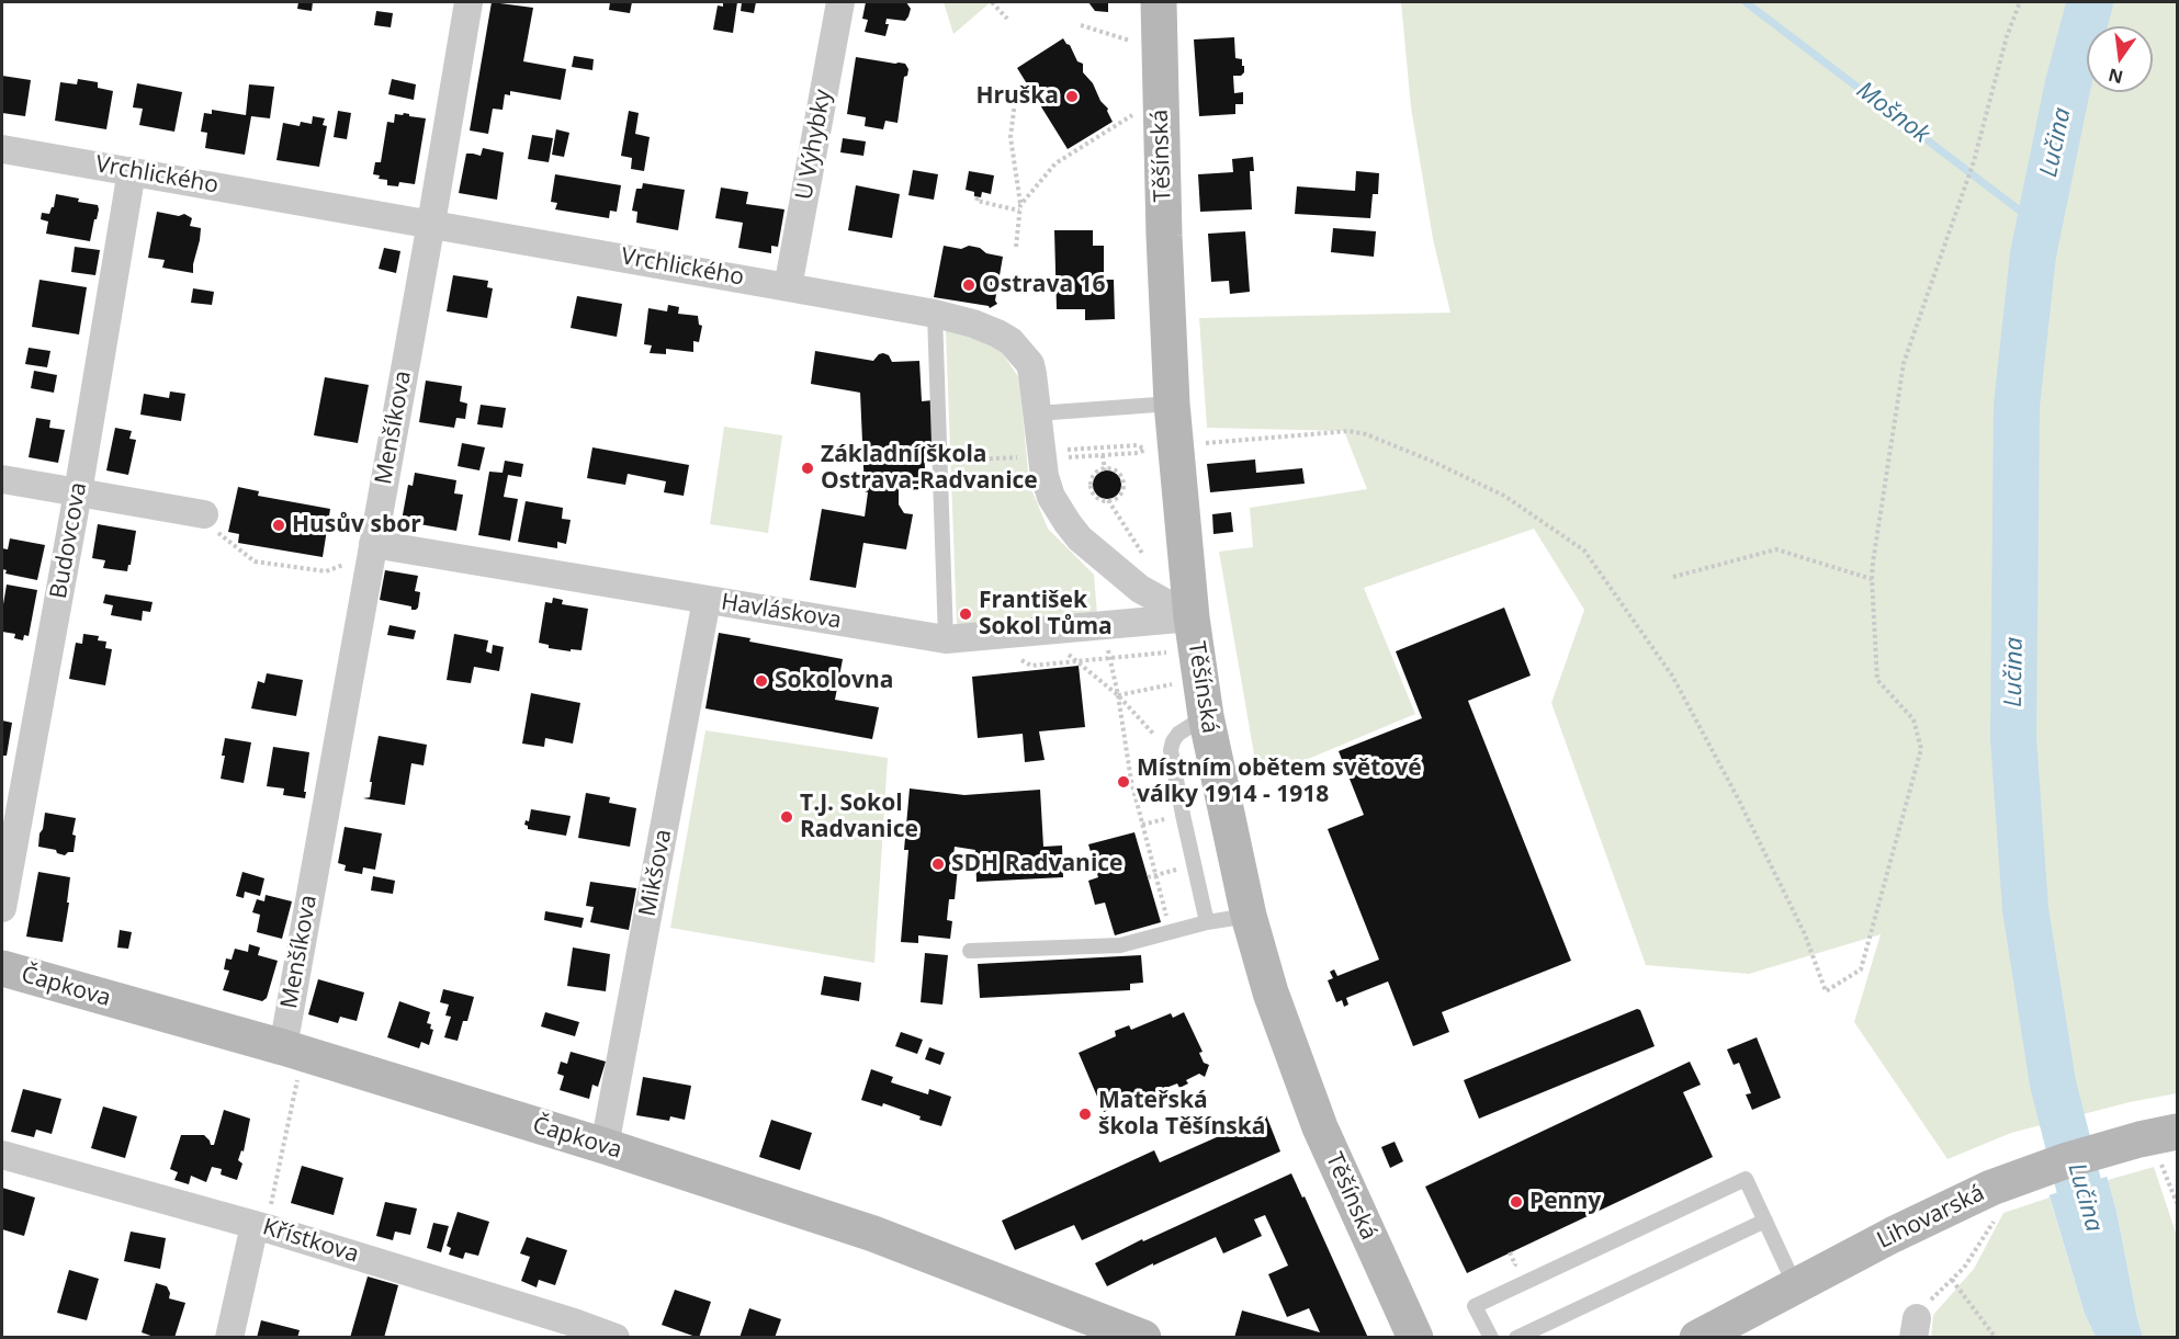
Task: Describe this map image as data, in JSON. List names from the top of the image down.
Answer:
{
  "streets": {
    "street": [
      "U Výhybky",
      "Těšínská",
      "Vrchlického",
      "Menšíkova",
      "Budovcova",
      "Havláskova",
      "Mikšova",
      "Čapkova",
      "Lihovarská",
      "Křístkova"
    ]
  },
  "crossings": [
    ["U Výhybky", "Vrchlického"],
    ["Těšínská", "Vrchlického"],
    ["Těšínská", "Havláskova"],
    ["Vrchlického", "Menšíkova"],
    ["Vrchlického", "Budovcova"],
    ["Vrchlického", "Havláskova"],
    ["Menšíkova", "Havláskova"],
    ["Menšíkova", "Čapkova"],
    ["Havláskova", "Mikšova"],
    ["Mikšova", "Čapkova"]
  ],
  "water": ["Mošnok", "Lučina"],
  "places": [
    "Hruška",
    "Ostrava 16",
    "Základní škola Ostrava-Radvanice",
    "Husův sbor",
    "František Sokol Tůma",
    "Sokolovna",
    "Místním obětem světové války 1914 - 1918",
    "T.J. Sokol Radvanice",
    "SDH Radvanice",
    "Mateřská škola Těšínská",
    "Penny"
  ],
  "north": "bottom"
}
